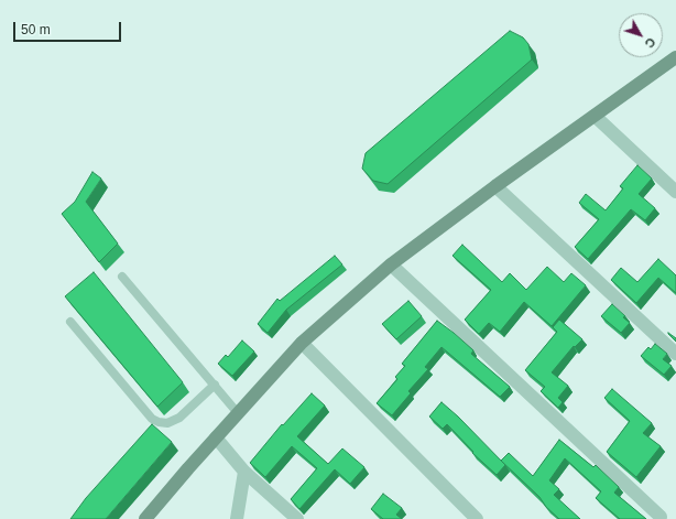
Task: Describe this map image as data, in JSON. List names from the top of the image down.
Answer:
{
  "scale_bar": "50 m",
  "north": "bottom right"
}
